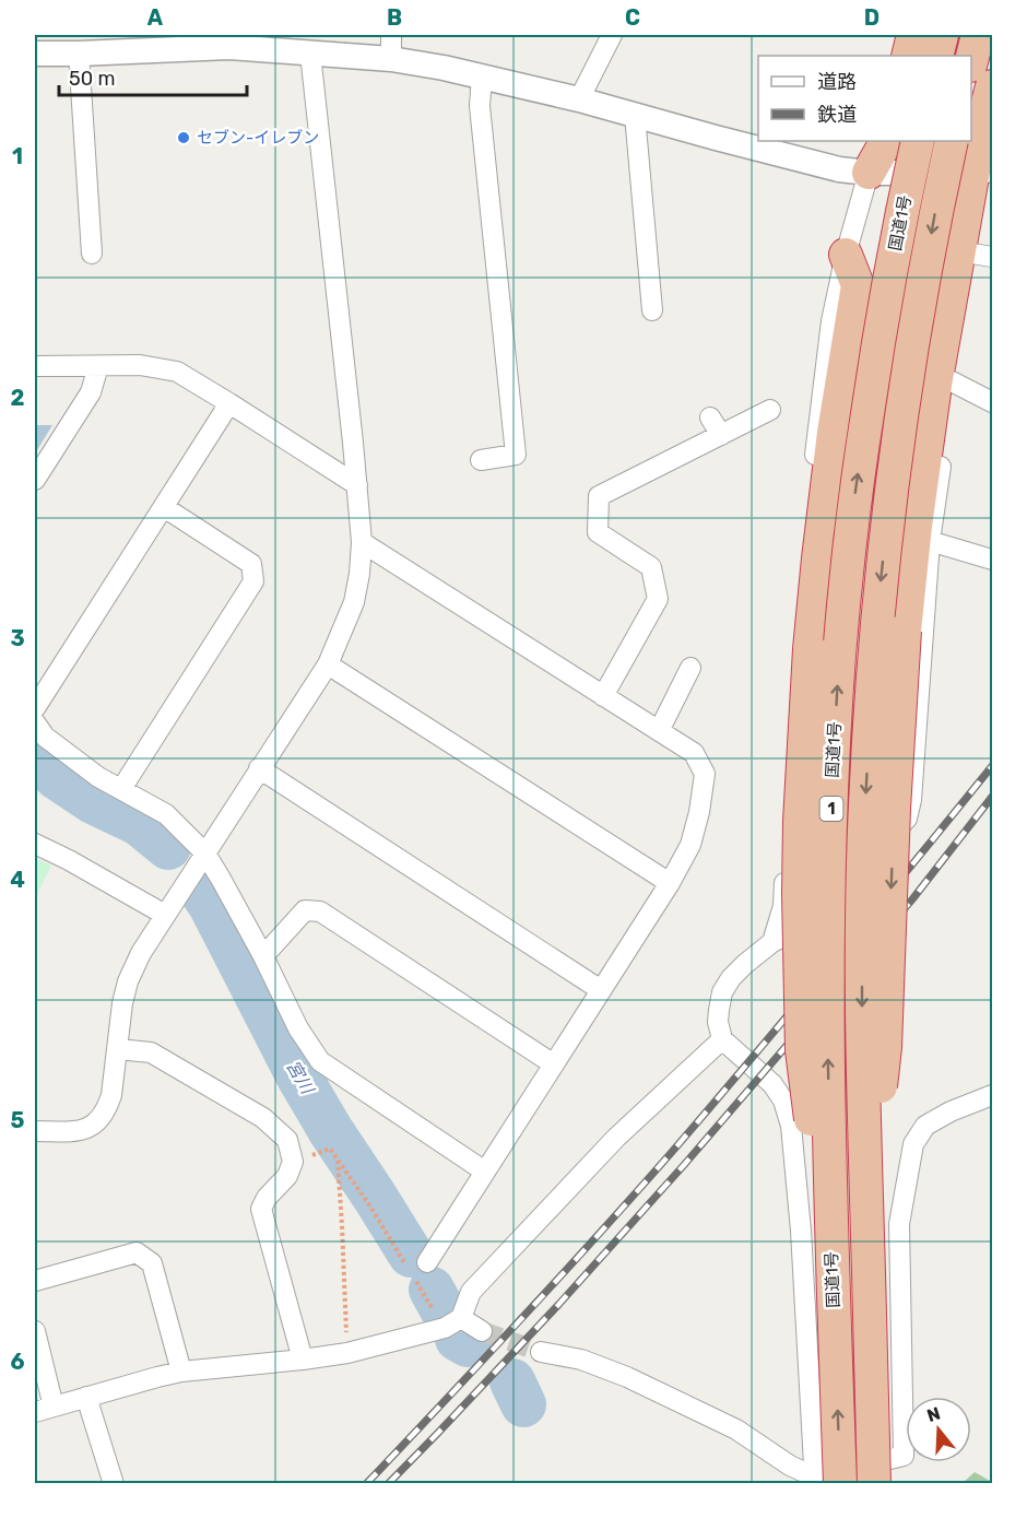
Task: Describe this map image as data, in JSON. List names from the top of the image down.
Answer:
{
  "streets": {
    "highway": ["国道1号", "1"]
  },
  "water": ["宮川"],
  "places": ["セブン-イレブン"],
  "legend": ["道路", "鉄道"],
  "scale_bar": "50 m",
  "north": "top",
  "grid": {
    "columns": [
      "A",
      "B",
      "C",
      "D"
    ],
    "rows": [
      "1",
      "2",
      "3",
      "4",
      "5",
      "6"
    ]
  }
}
